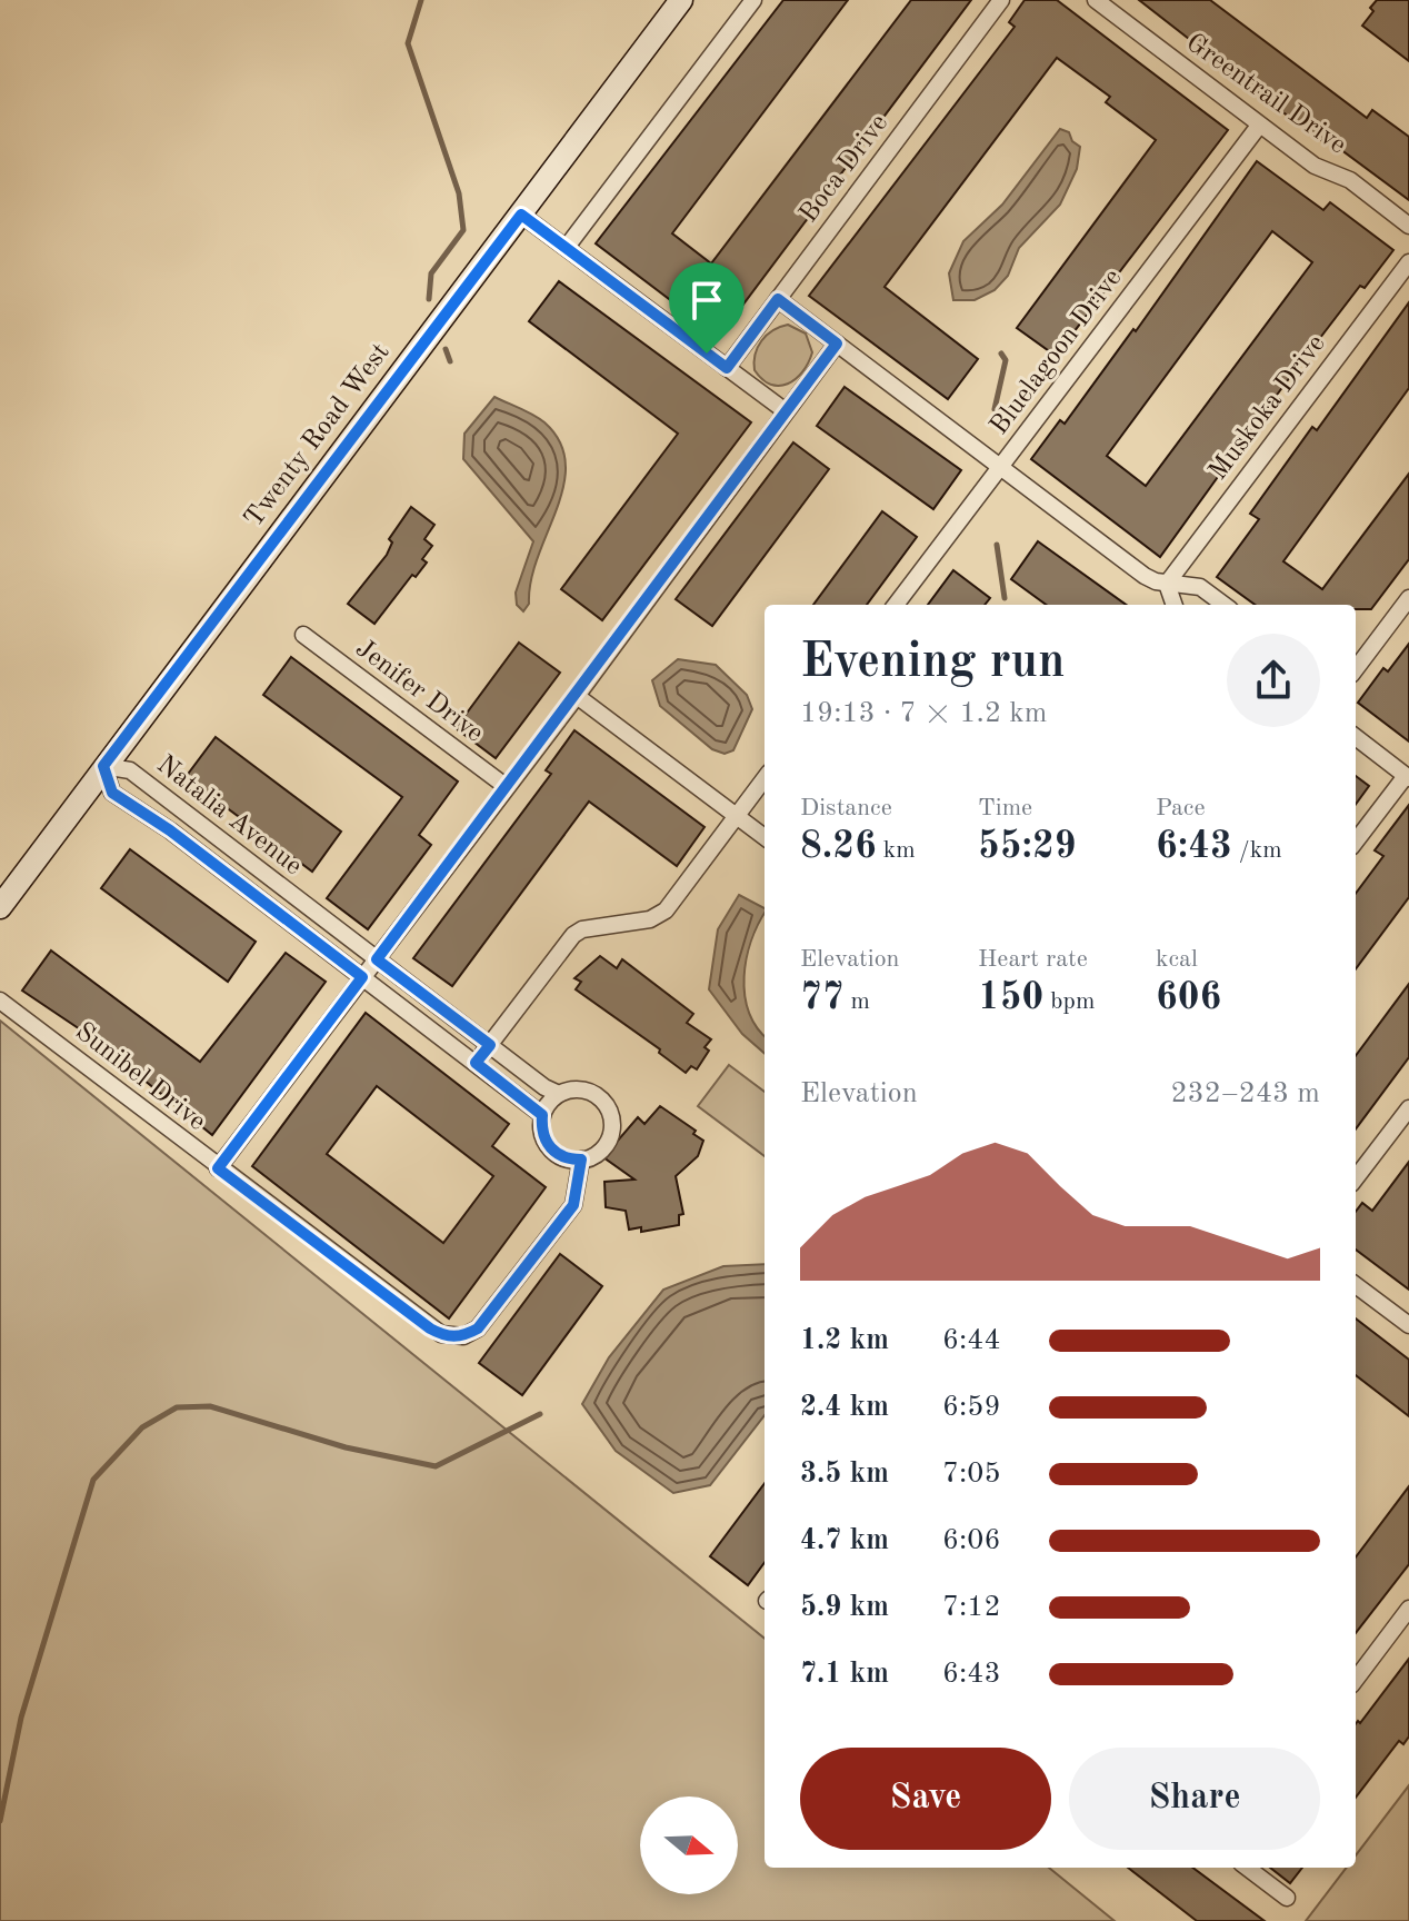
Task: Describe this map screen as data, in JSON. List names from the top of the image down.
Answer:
{
  "streets": {
    "street": [
      "Greentrail Drive",
      "Boca Drive",
      "Bluelagoon Drive",
      "Muskoka Drive",
      "Twenty Road West",
      "Jenifer Drive",
      "Natalia Avenue",
      "Sunibel Drive"
    ]
  },
  "crossings": [
    ["Greentrail Drive", "Bluelagoon Drive"],
    ["Twenty Road West", "Natalia Avenue"],
    ["Natalia Avenue", "Sunibel Drive"]
  ],
  "north": "right",
  "page": {
    "heading": ["Evening run", "19:13 · 7 × 1.2 km"],
    "stats": [
      ["Distance", "8.26 km"],
      ["Time", "55:29"],
      ["Pace", "6:43 /km"],
      ["Elevation", "77 m"],
      ["Heart rate", "150 bpm"],
      ["kcal", "606"]
    ],
    "chart": ["Elevation", "232–243 m"],
    "list": [
      {
        "name": "1.2 km",
        "note": "6:44"
      },
      {
        "name": "2.4 km",
        "note": "6:59"
      },
      {
        "name": "3.5 km",
        "note": "7:05"
      },
      {
        "name": "4.7 km",
        "note": "6:06"
      },
      {
        "name": "5.9 km",
        "note": "7:12"
      },
      {
        "name": "7.1 km",
        "note": "6:43"
      }
    ],
    "buttons": ["Save", "Share"]
  }
}
